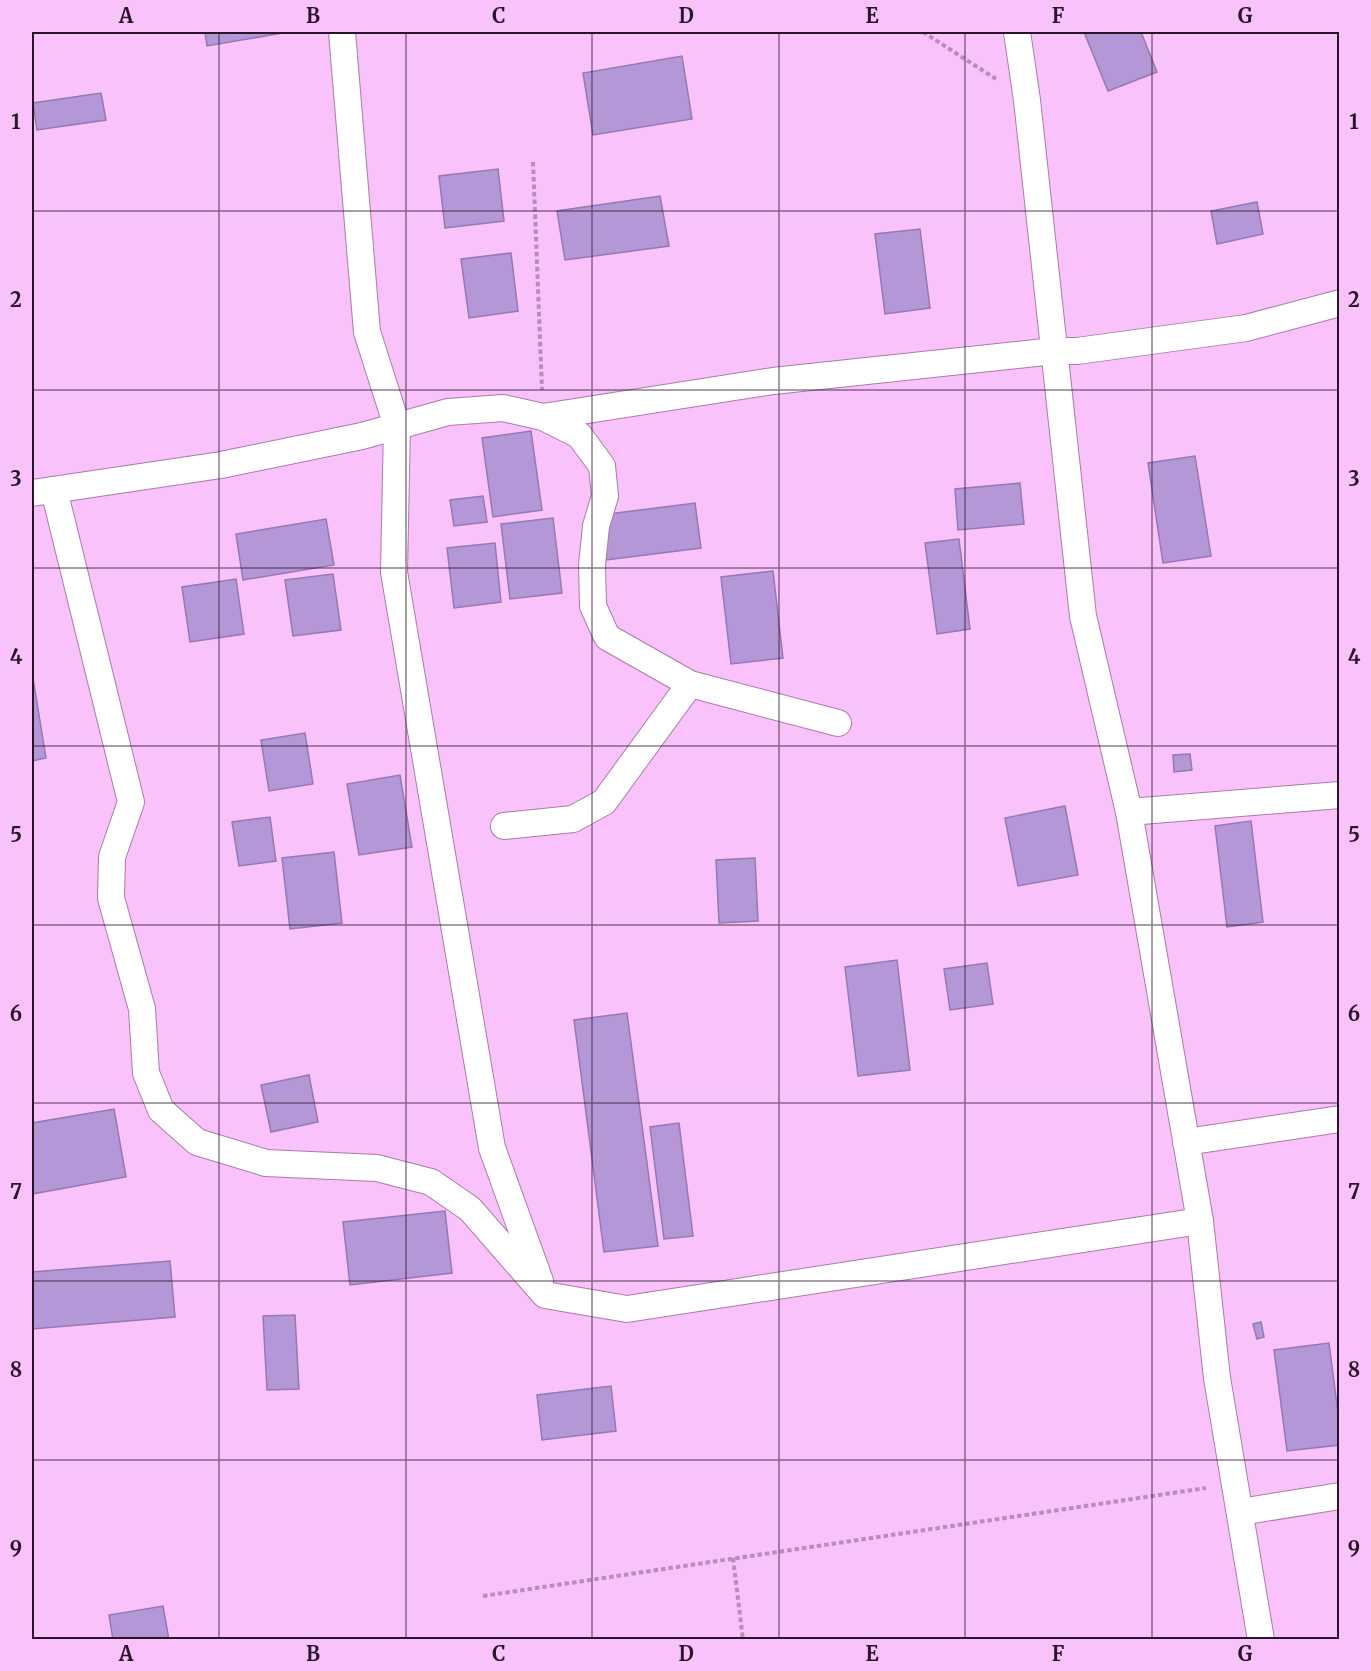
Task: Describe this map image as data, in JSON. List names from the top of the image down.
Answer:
{
  "grid": {
    "columns": [
      "A",
      "B",
      "C",
      "D",
      "E",
      "F",
      "G"
    ],
    "rows": [
      "1",
      "2",
      "3",
      "4",
      "5",
      "6",
      "7",
      "8",
      "9"
    ]
  }
}
